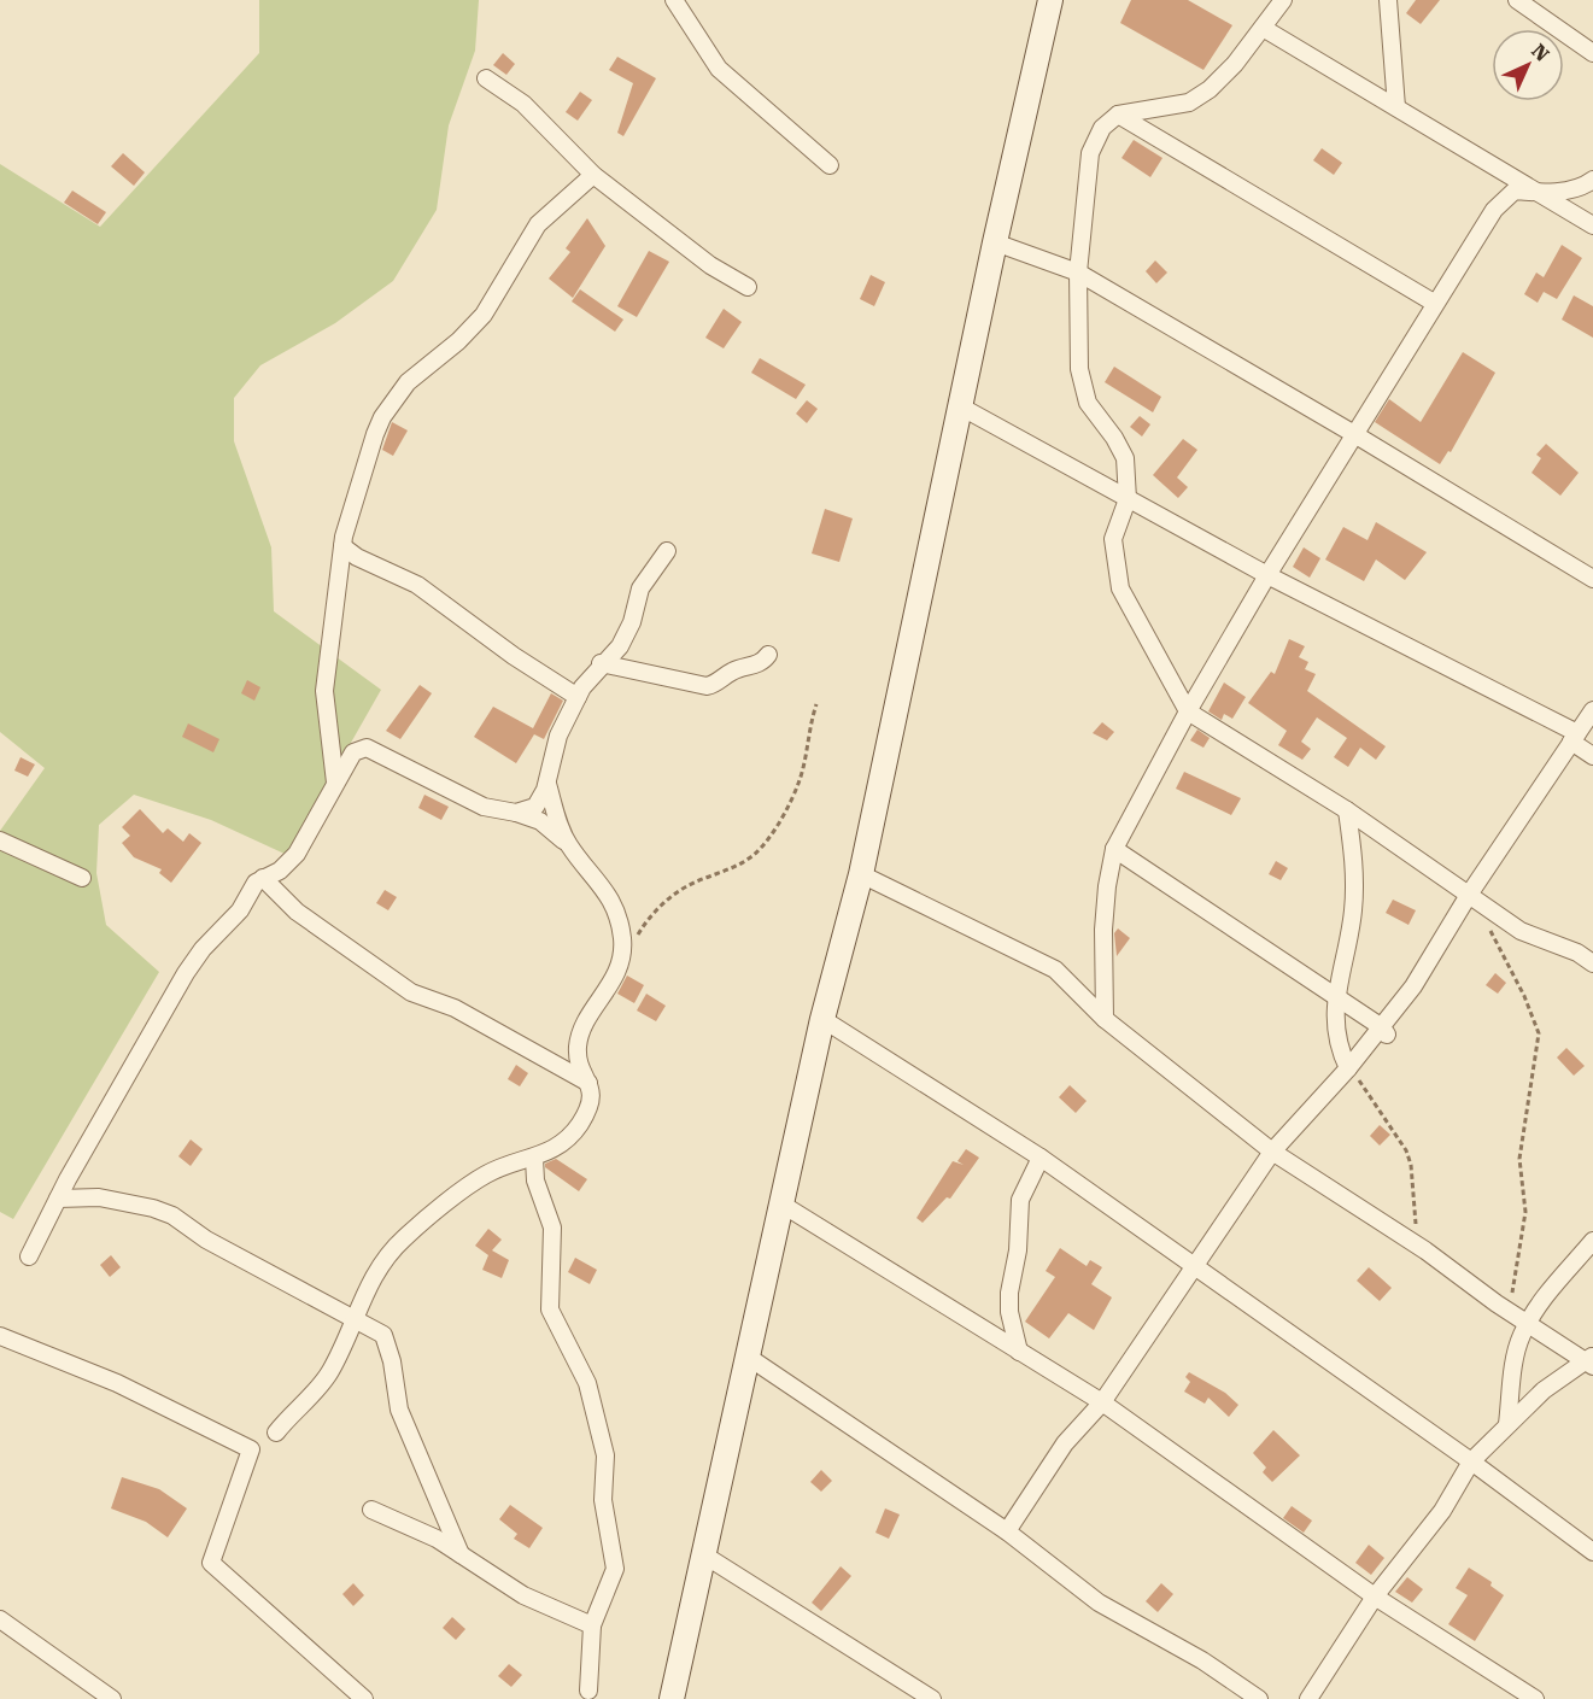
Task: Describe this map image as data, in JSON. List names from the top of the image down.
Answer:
{
  "north": "top right"
}
